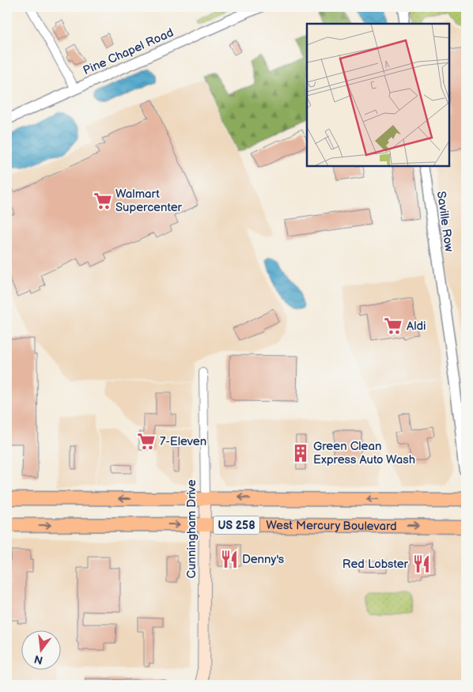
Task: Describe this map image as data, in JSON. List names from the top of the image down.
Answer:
{
  "streets": {
    "main road": ["US 258", "West Mercury Boulevard", "Cunningham Drive"],
    "street": ["Pine Chapel Road", "Saville Row"]
  },
  "crossings": [
    ["US 258", "Cunningham Drive"],
    ["West Mercury Boulevard", "Cunningham Drive"]
  ],
  "places": {
    "supermarket": ["Walmart Supercenter", "Aldi", "7-Eleven"],
    "building": ["Green Clean Express Auto Wash"],
    "restaurant": ["Denny's", "Red Lobster"]
  },
  "north": "bottom"
}
